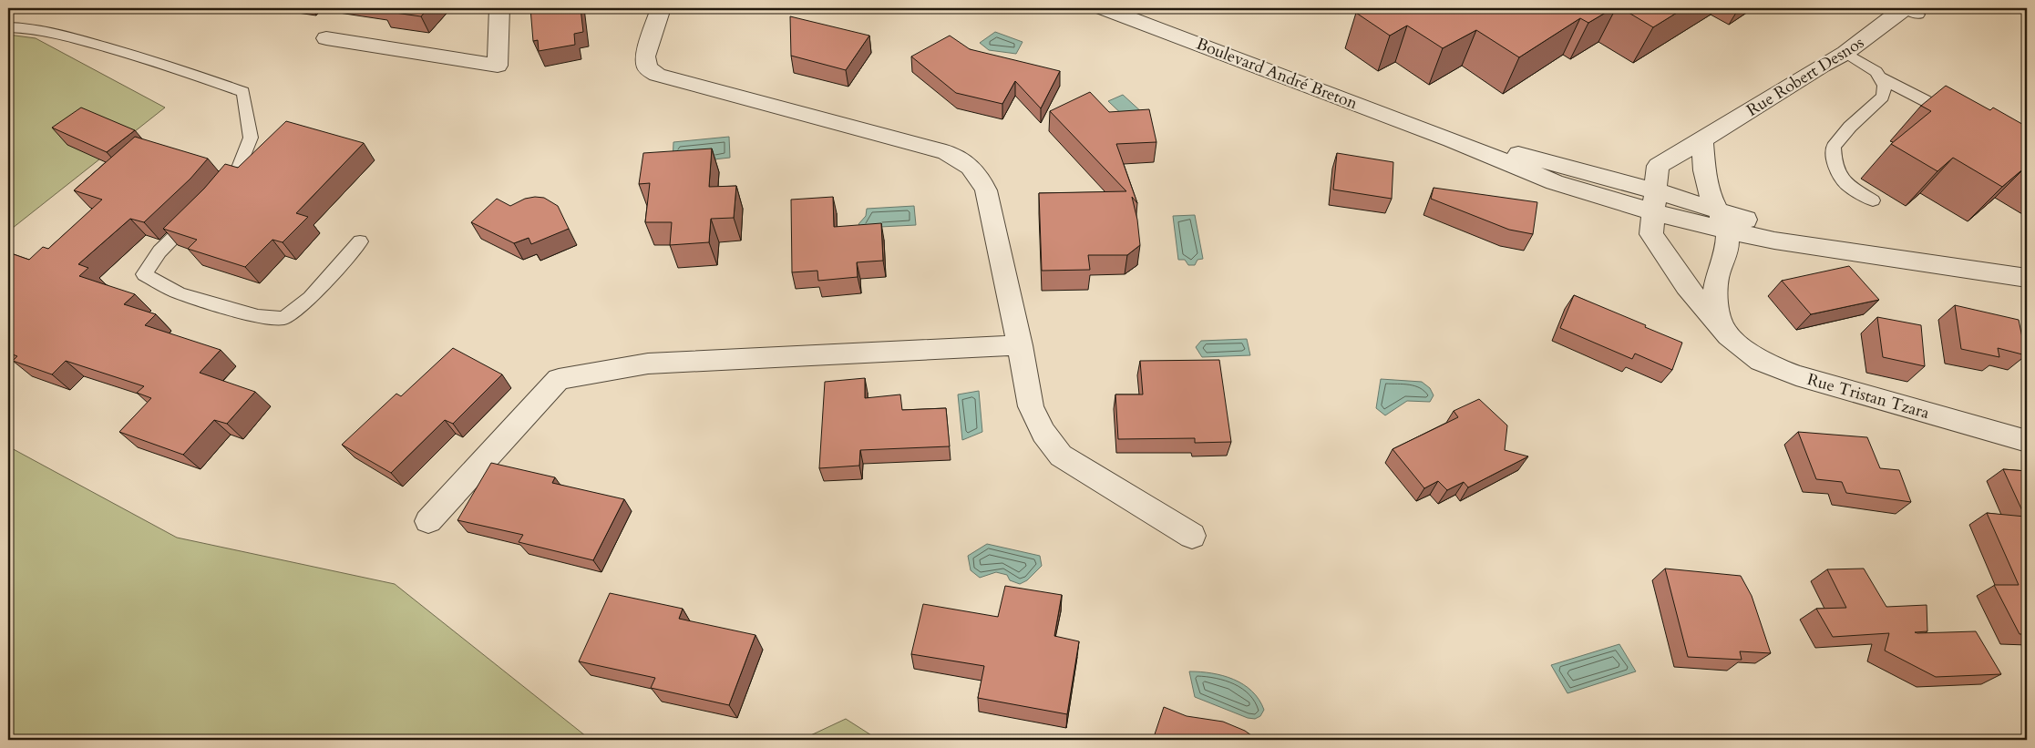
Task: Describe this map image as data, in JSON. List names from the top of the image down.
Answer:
{
  "streets": {
    "street": ["Boulevard André Breton", "Rue Robert Desnos", "Rue Tristan Tzara"]
  },
  "crossings": [
    ["Boulevard André Breton", "Rue Robert Desnos"],
    ["Boulevard André Breton", "Rue Tristan Tzara"],
    ["Rue Robert Desnos", "Rue Tristan Tzara"]
  ]
}
